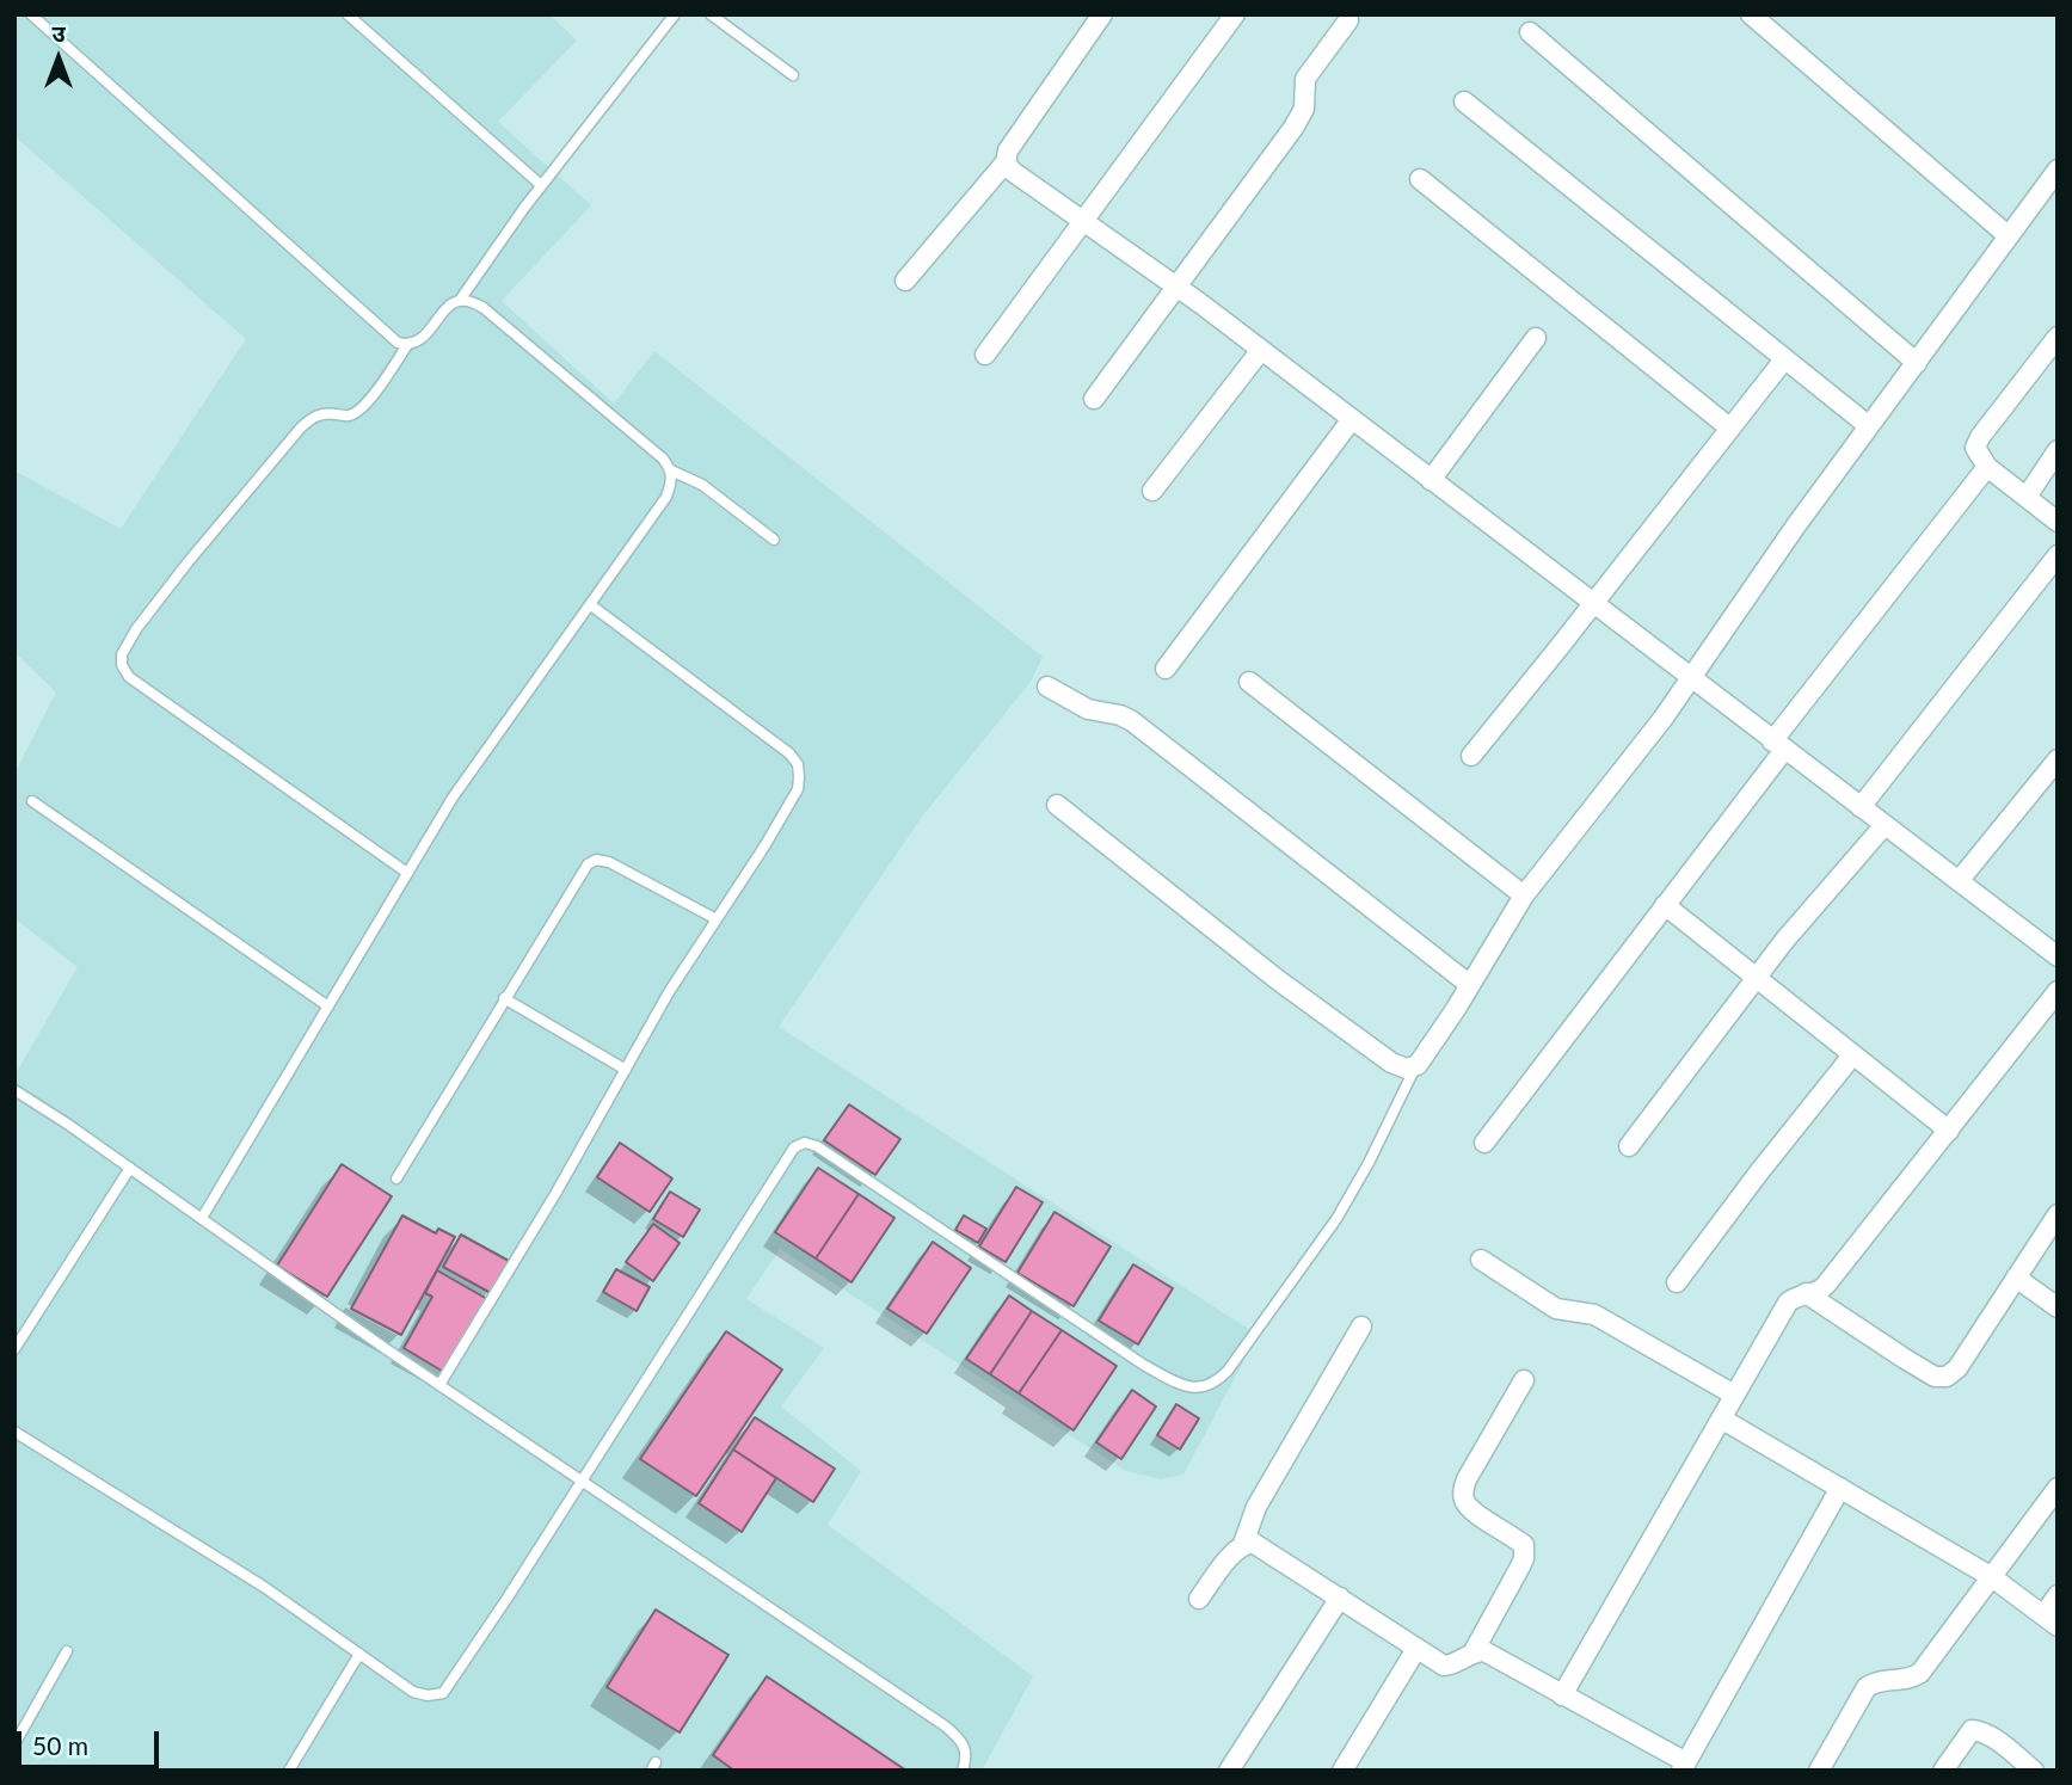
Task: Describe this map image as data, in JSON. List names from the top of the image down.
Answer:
{
  "scale_bar": "50 m",
  "north": "top"
}
